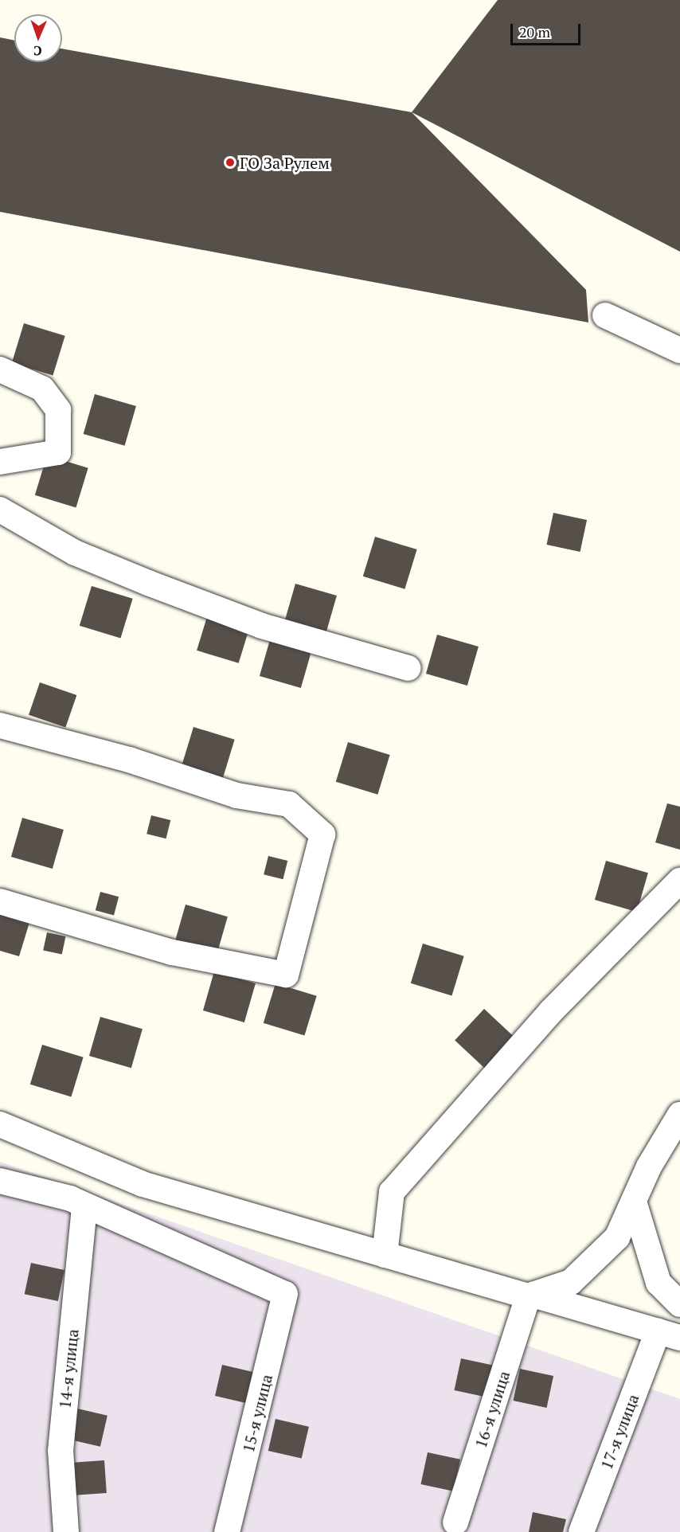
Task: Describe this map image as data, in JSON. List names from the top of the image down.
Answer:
{
  "streets": {
    "street": [
      "14-я улица",
      "16-я улица",
      "15-я улица",
      "17-я улица"
    ]
  },
  "crossings": [
    ["14-я улица", "15-я улица"]
  ],
  "places": ["ГО За Рулем"],
  "scale_bar": "20 m",
  "north": "bottom"
}
